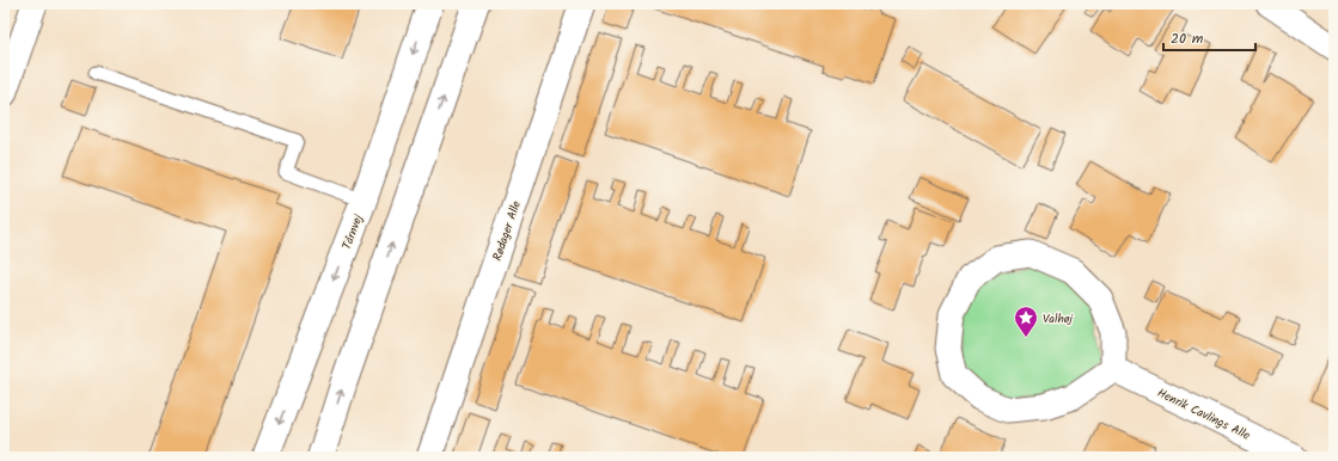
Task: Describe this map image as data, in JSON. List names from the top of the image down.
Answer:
{
  "streets": {
    "street": ["Rødager Alle", "Tårnvej", "Henrik Cavlings Alle"]
  },
  "places": {
    "place": ["Valhøj"]
  },
  "scale_bar": "20 m"
}
